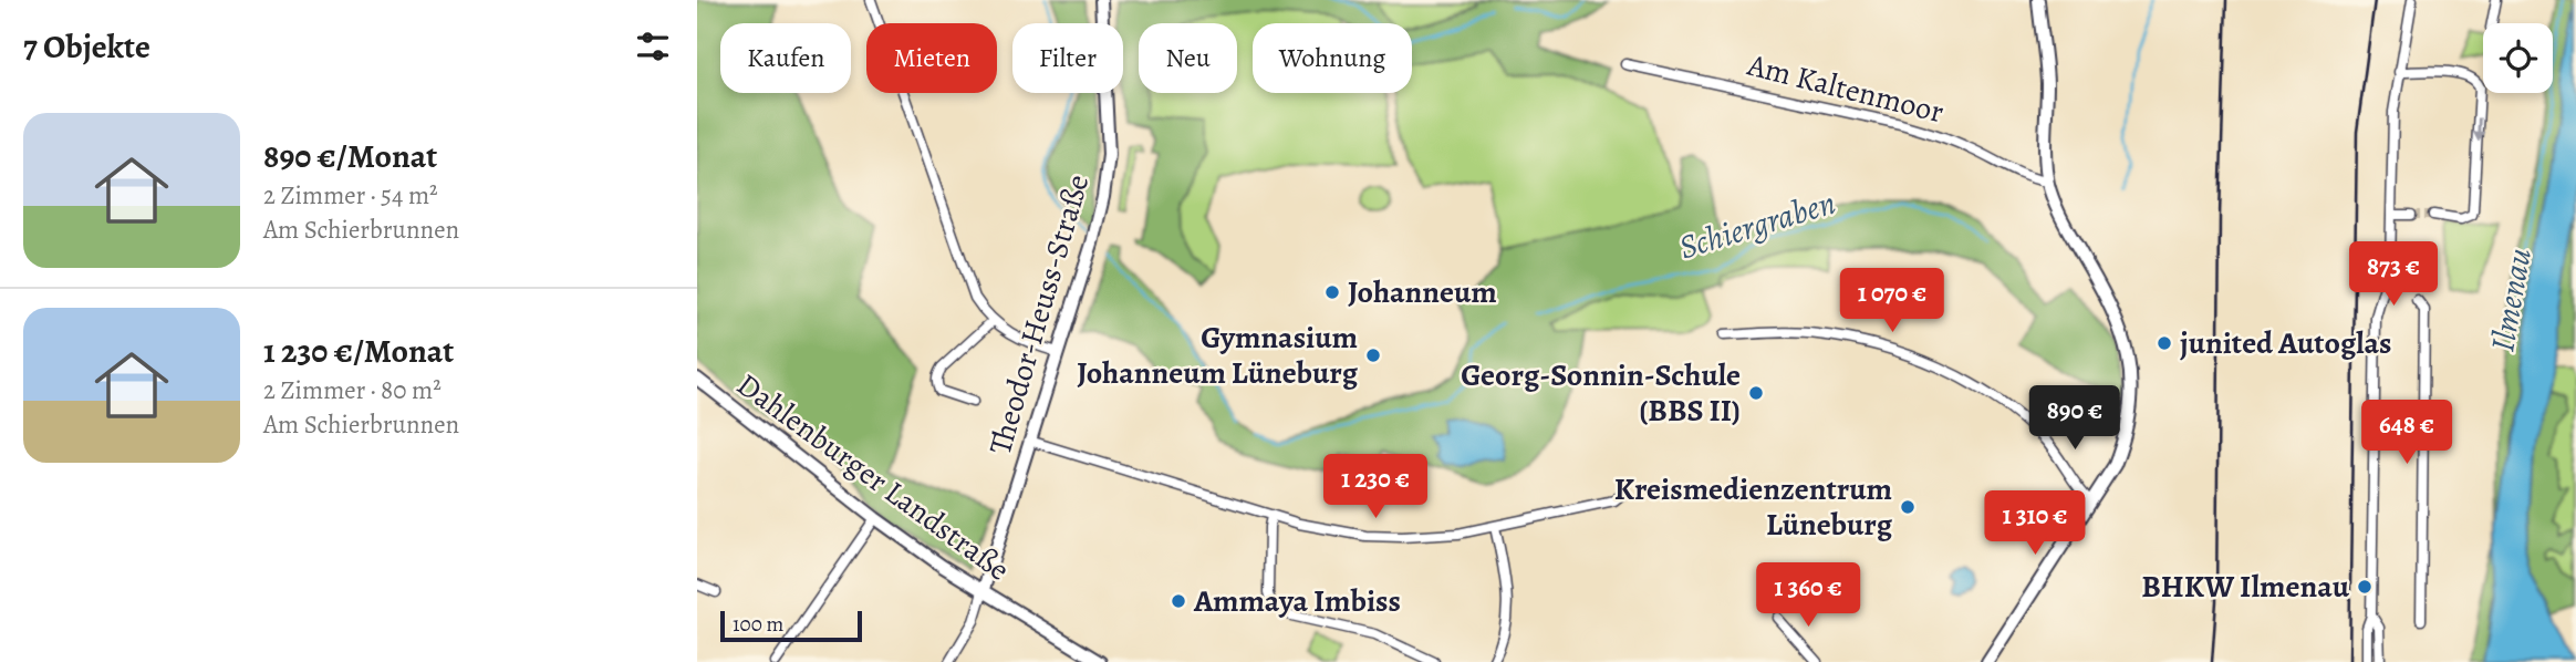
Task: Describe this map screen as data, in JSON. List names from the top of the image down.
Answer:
{
  "streets": {
    "main road": ["Theodor-Heuss-Straße", "Dahlenburger Landstraße"],
    "street": ["Am Kaltenmoor"]
  },
  "crossings": [
    ["Theodor-Heuss-Straße", "Dahlenburger Landstraße"]
  ],
  "water": ["Schiergraben", "Ilmenau"],
  "places": [
    "Johanneum",
    "junited Autoglas",
    "Gymnasium Johanneum Lüneburg",
    "Georg-Sonnin-Schule (BBS II)",
    "Kreismedienzentrum Lüneburg",
    "BHKW Ilmenau",
    "Ammaya Imbiss"
  ],
  "scale_bar": "100 m",
  "page": {
    "heading": "7 Objekte",
    "chip": [
      "Kaufen",
      "Mieten",
      "Filter",
      "Neu",
      "Wohnung"
    ],
    "list": [
      {
        "name": "890 €/Monat",
        "note": "2 Zimmer · 54 m² · Am Schierbrunnen"
      },
      {
        "name": "1 230 €/Monat",
        "note": "2 Zimmer · 80 m² · Am Schierbrunnen"
      }
    ],
    "price": [
      "873 €",
      "1 070 €",
      "890 €",
      "648 €",
      "1 230 €",
      "1 310 €",
      "1 360 €"
    ],
    "scale": "100 m"
  }
}
